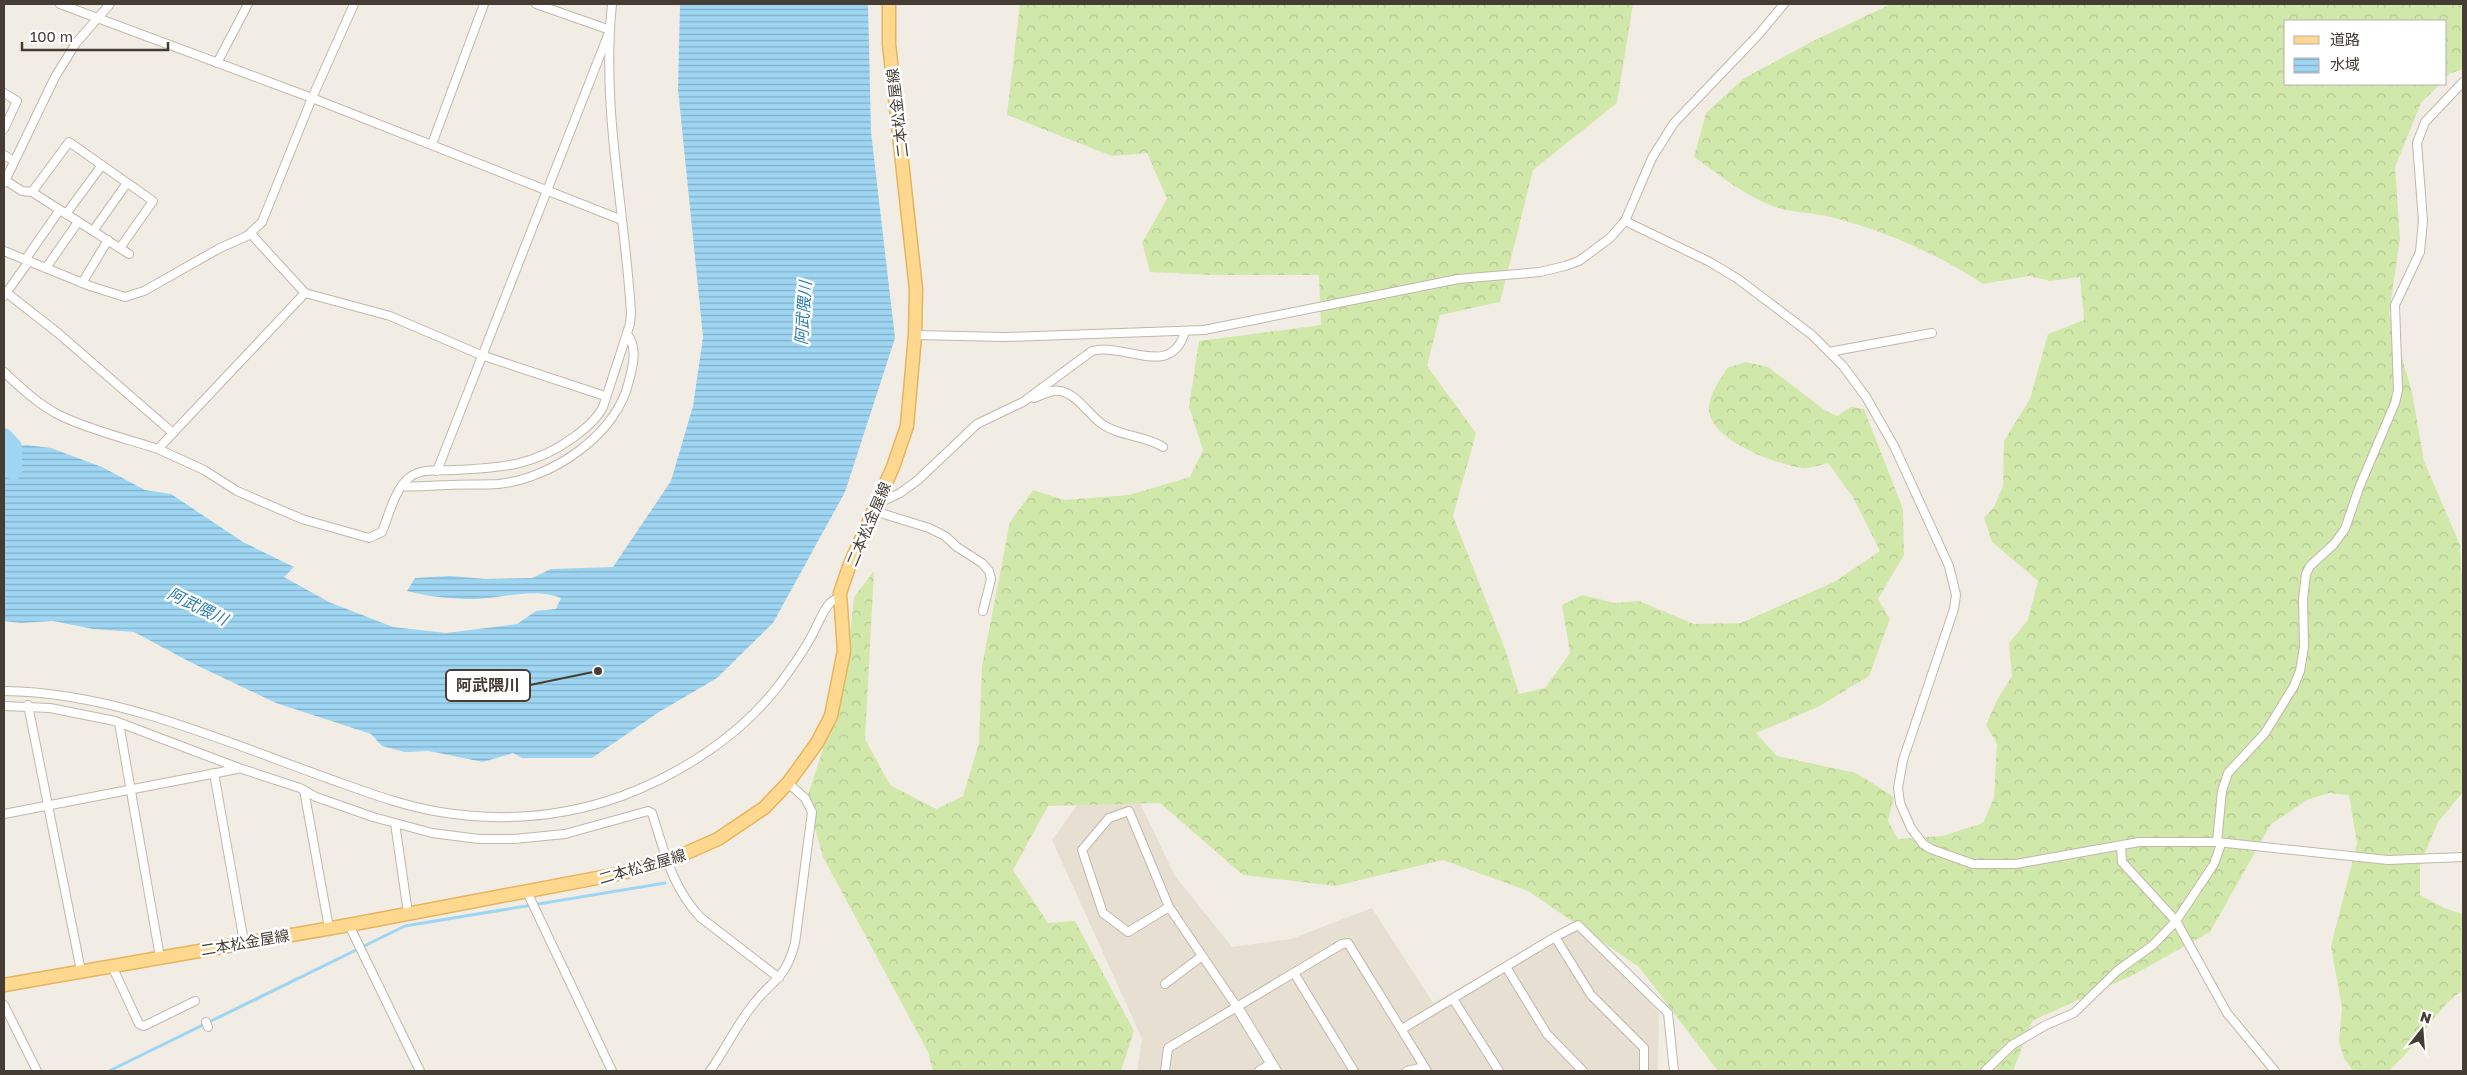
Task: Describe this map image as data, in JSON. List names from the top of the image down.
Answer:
{
  "streets": {
    "main road": ["二本松金屋線"]
  },
  "water": ["阿武隈川"],
  "places": ["阿武隈川"],
  "legend": ["道路", "水域"],
  "scale_bar": "100 m",
  "north": "top"
}
